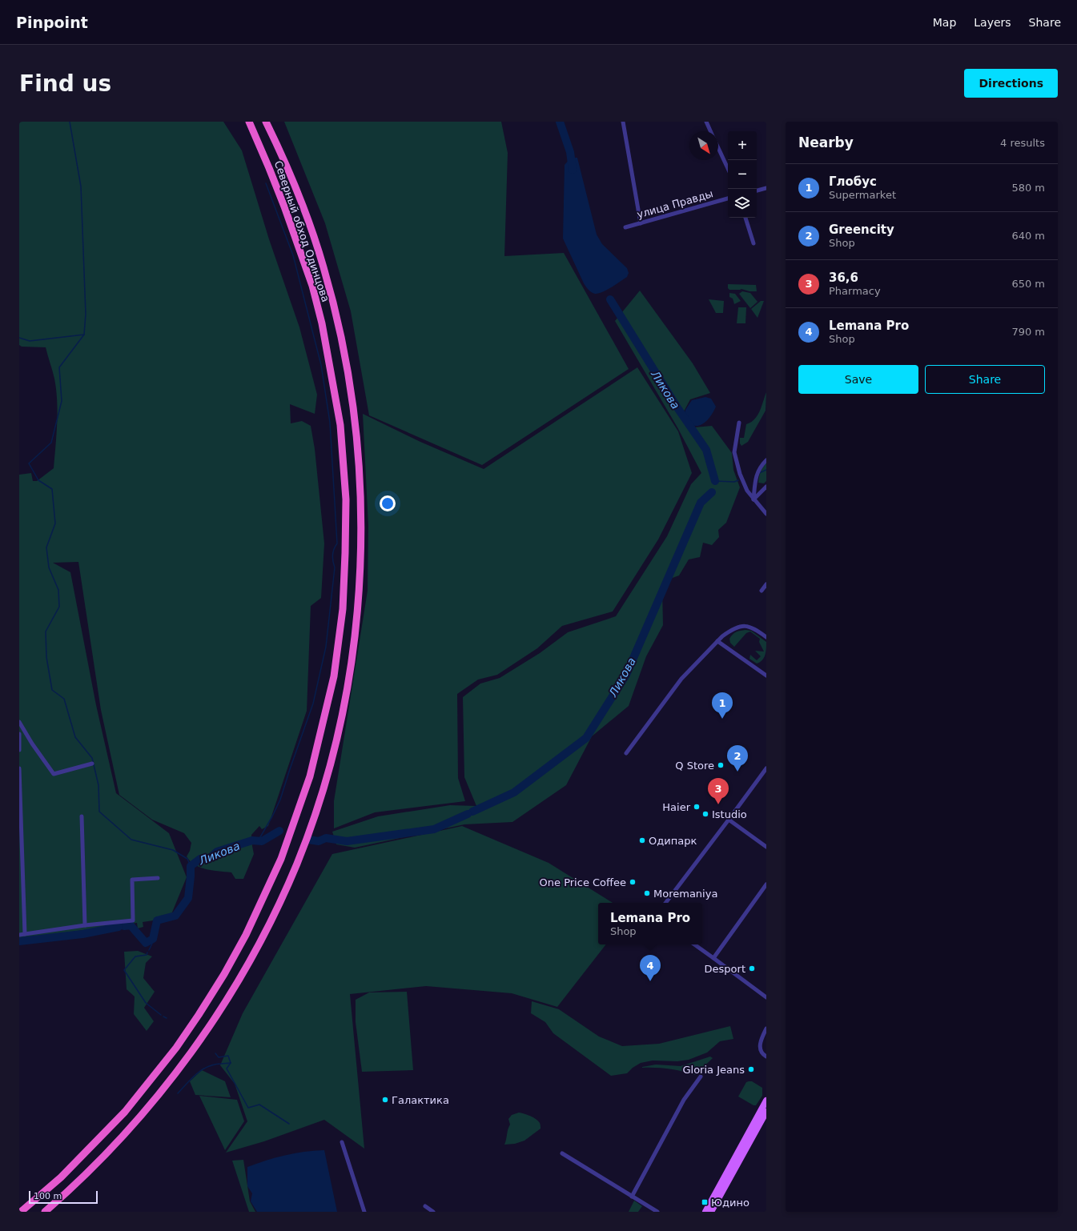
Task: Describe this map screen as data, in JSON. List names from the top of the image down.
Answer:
{
  "streets": {
    "highway": ["Северный обход Одинцова"],
    "street": ["улица Правды"]
  },
  "water": ["Ликова"],
  "places": {
    "other": [
      "Q Store",
      "Haier",
      "Istudio",
      "Одипарк",
      "One Price Coffee",
      "Moremaniya",
      "Desport",
      "Gloria Jeans",
      "Галактика"
    ],
    "transit": ["Юдино"]
  },
  "scale_bar": "100 m",
  "north": "bottom right",
  "page": {
    "header": "Pinpoint",
    "nav": ["Map", "Layers", "Share"],
    "buttons": [
      "Directions",
      ["Save", "Share"]
    ],
    "title": "Find us",
    "heading": ["Nearby", "4 results"],
    "map_buttons": ["+", "−"],
    "list": [
      {
        "mark": "1",
        "name": "Глобус",
        "note": "Supermarket",
        "value": "580 m"
      },
      {
        "mark": "2",
        "name": "Greencity",
        "note": "Shop",
        "value": "640 m"
      },
      {
        "mark": "3",
        "name": "36,6",
        "note": "Pharmacy",
        "value": "650 m"
      },
      {
        "mark": "4",
        "name": "Lemana Pro",
        "note": "Shop",
        "value": "790 m"
      }
    ],
    "pins": [
      "1",
      "2",
      "3",
      "4"
    ],
    "popup": ["Lemana Pro", "Shop"],
    "scale": "100 m"
  }
}
